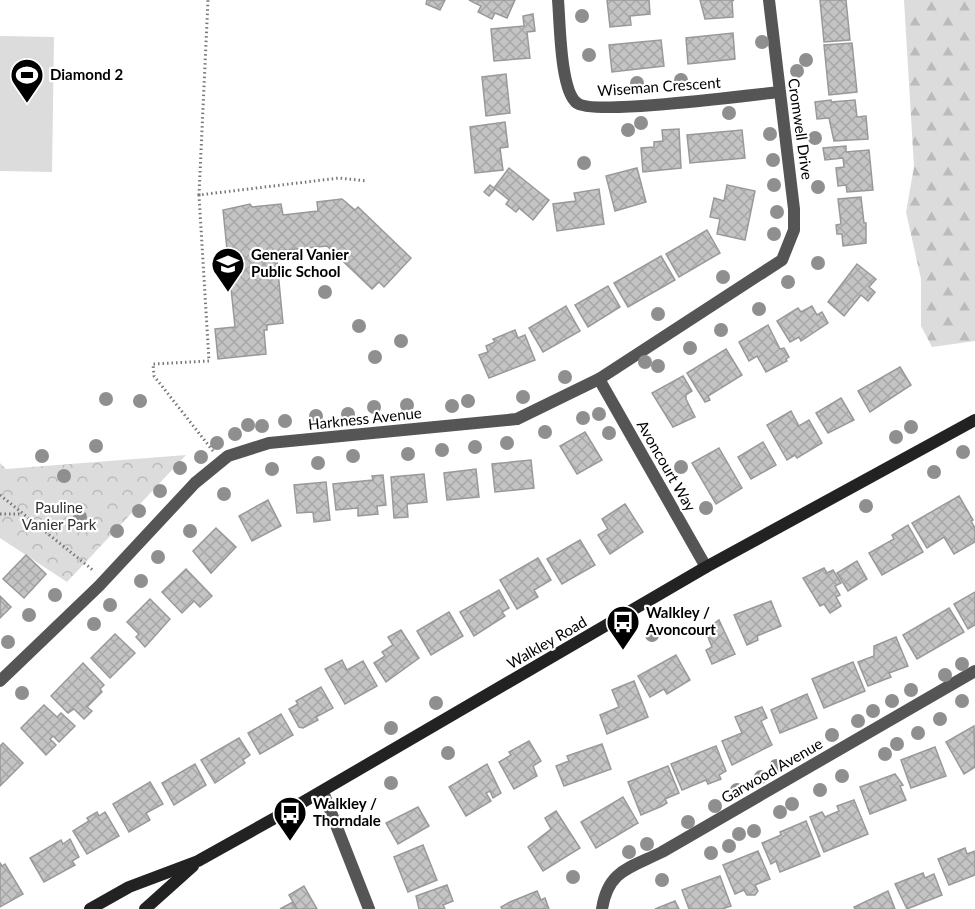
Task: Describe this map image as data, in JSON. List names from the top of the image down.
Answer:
{
  "streets": {
    "main road": ["Walkley Road"],
    "street": [
      "Wiseman Crescent",
      "Cromwell Drive",
      "Harkness Avenue",
      "Avoncourt Way",
      "Garwood Avenue"
    ]
  },
  "crossings": [
    ["Wiseman Crescent", "Cromwell Drive"],
    ["Cromwell Drive", "Harkness Avenue"],
    ["Harkness Avenue", "Avoncourt Way"],
    ["Avoncourt Way", "Walkley Road"]
  ],
  "parks": ["Pauline Vanier Park"],
  "places": {
    "sports": ["Diamond 2"],
    "school or university": ["General Vanier Public School"],
    "bus stop": ["Walkley / Avoncourt", "Walkley / Thorndale"]
  }
}
